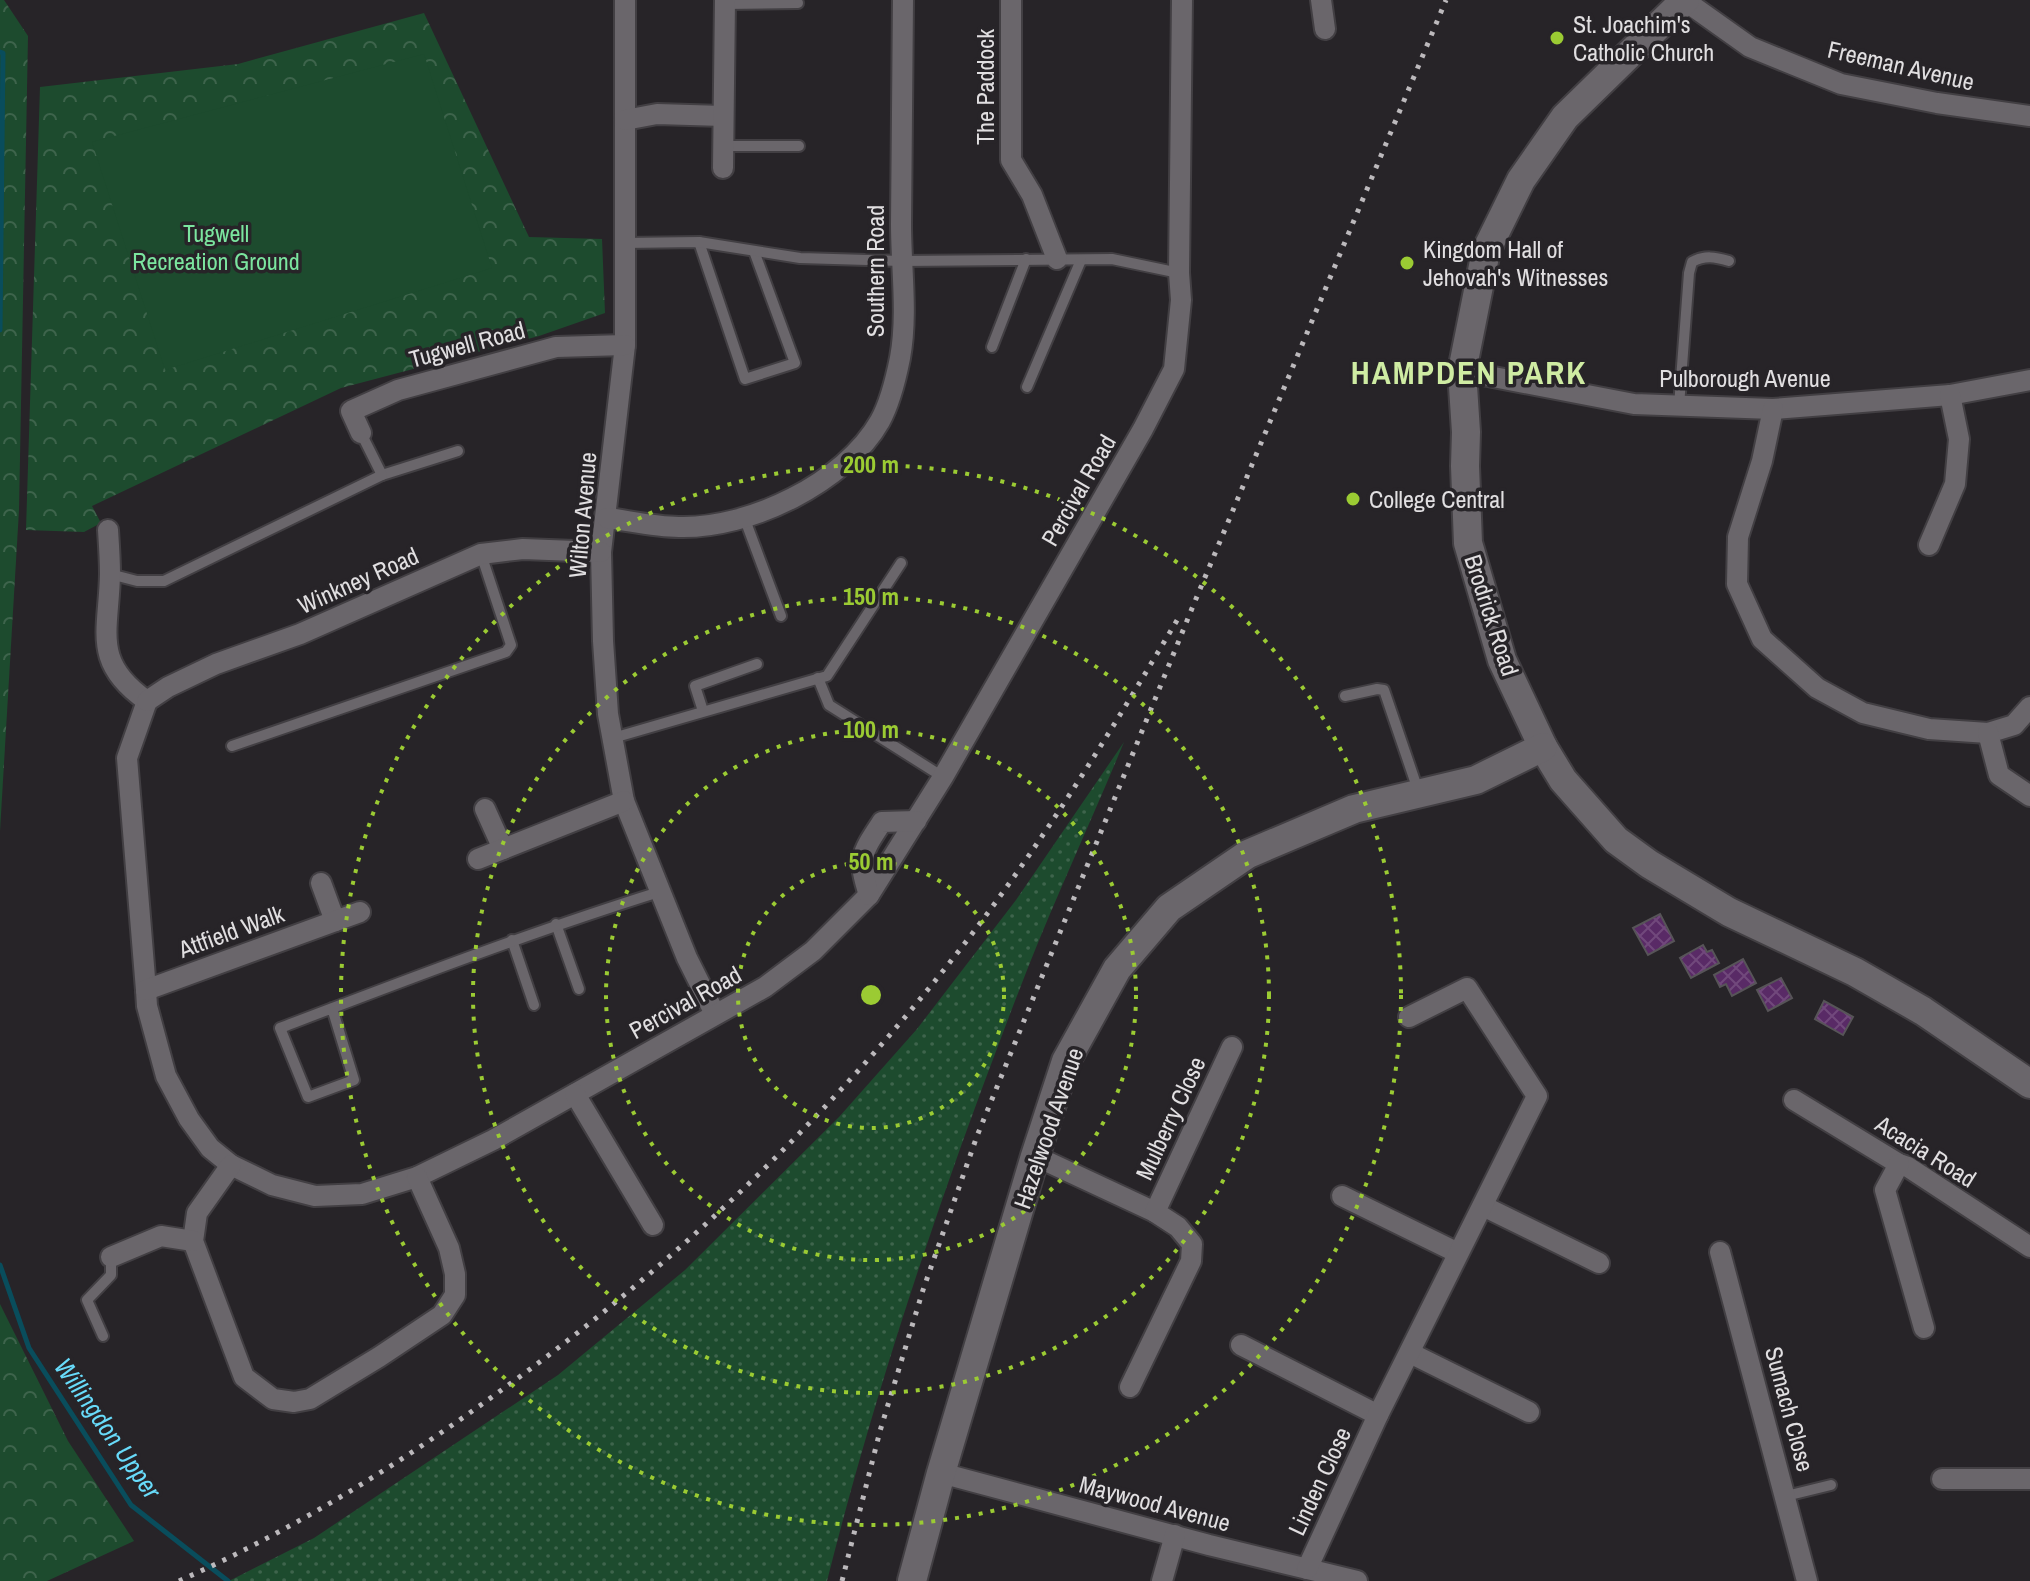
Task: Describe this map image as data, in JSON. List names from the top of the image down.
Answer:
{
  "streets": {
    "street": [
      "Freeman Avenue",
      "The Paddock",
      "Southern Road",
      "Tugwell Road",
      "Pulborough Avenue",
      "Percival Road",
      "Wilton Avenue",
      "Winkney Road",
      "Brodrick Road",
      "Attfield Walk",
      "Mulberry Close",
      "Hazelwood Avenue",
      "Acacia Road",
      "Sumach Close",
      "Linden Close",
      "Maywood Avenue"
    ]
  },
  "crossings": [
    ["Freeman Avenue", "Brodrick Road"],
    ["Southern Road", "Wilton Avenue"],
    ["Tugwell Road", "Wilton Avenue"],
    ["Pulborough Avenue", "Brodrick Road"],
    ["Percival Road", "Wilton Avenue"],
    ["Percival Road", "Winkney Road"],
    ["Percival Road", "Attfield Walk"],
    ["Wilton Avenue", "Winkney Road"],
    ["Brodrick Road", "Hazelwood Avenue"],
    ["Mulberry Close", "Hazelwood Avenue"],
    ["Hazelwood Avenue", "Maywood Avenue"],
    ["Linden Close", "Maywood Avenue"]
  ],
  "districts": ["HAMPDEN PARK"],
  "water": ["Willingdon Upper"],
  "parks": ["Tugwell Recreation Ground"],
  "places": ["St. Joachim's Catholic Church", "Kingdom Hall of Jehovah's Witnesses", "College Central"],
  "rings": [
    "200 m",
    "150 m",
    "100 m",
    "50 m"
  ]
}
